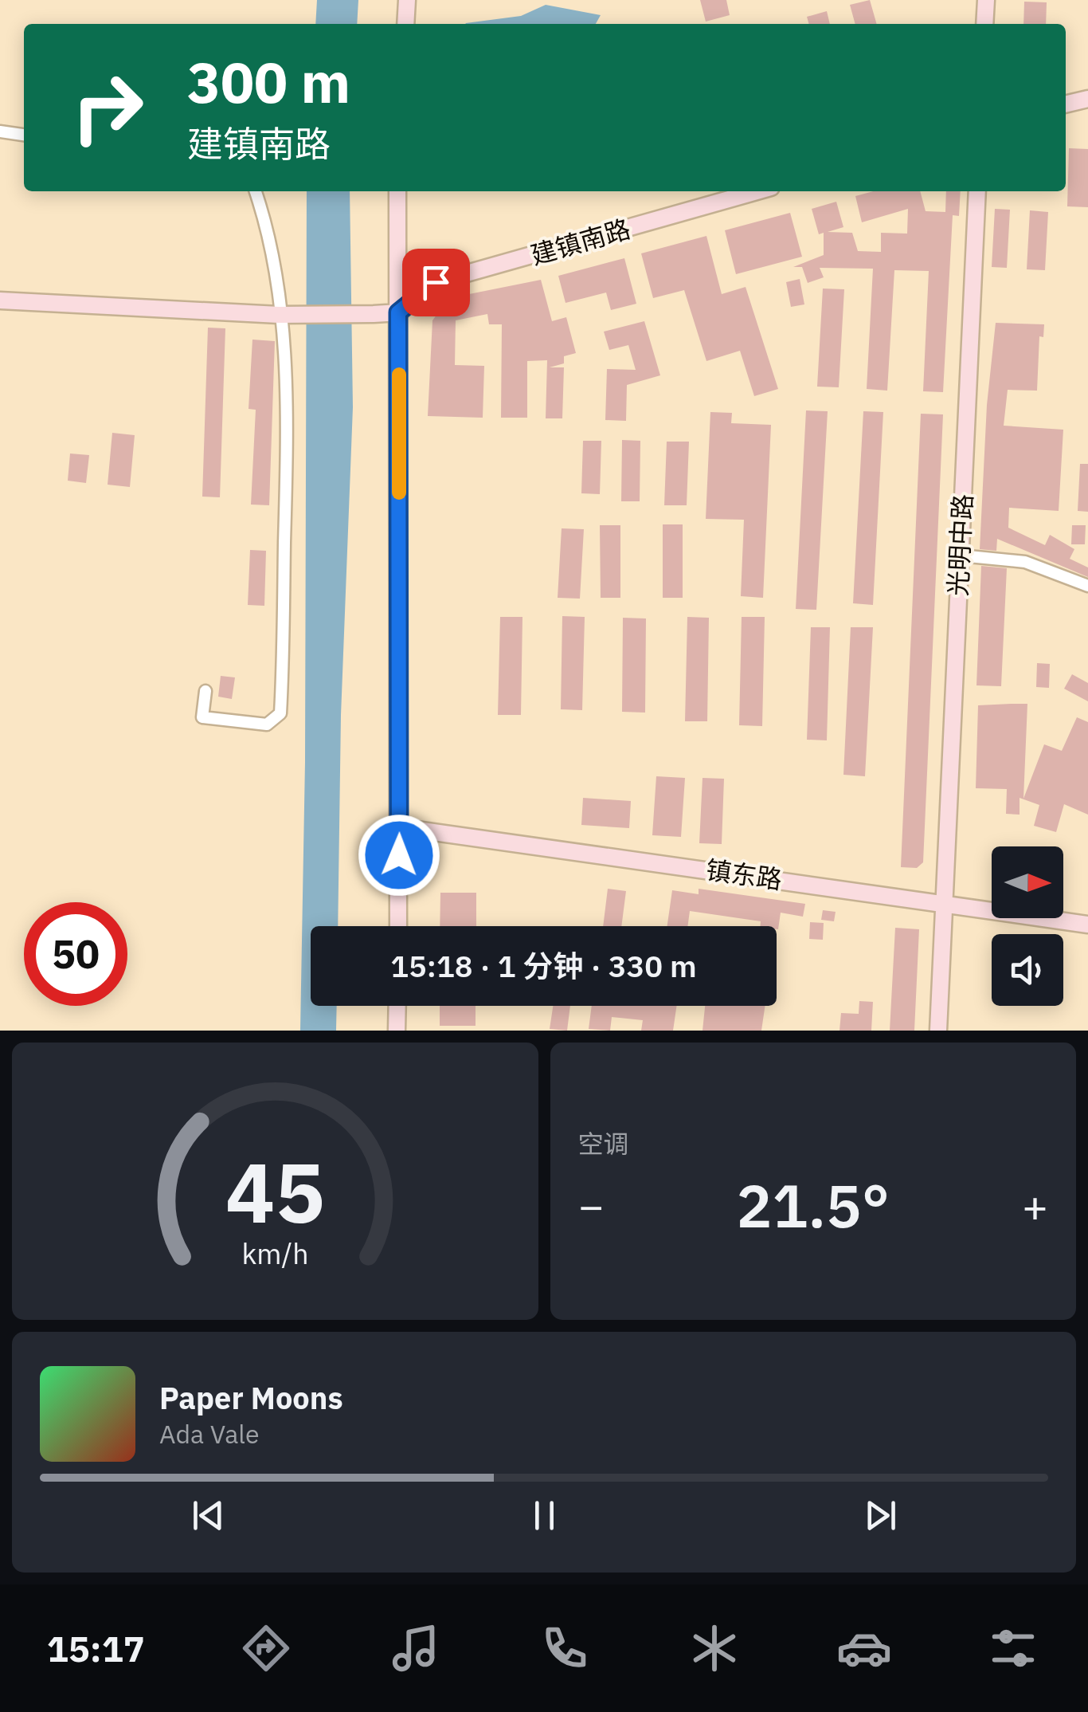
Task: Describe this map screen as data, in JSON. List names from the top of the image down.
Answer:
{
  "streets": {
    "street": ["建镇南路", "光明中路", "镇东路"]
  },
  "crossings": [
    ["光明中路", "镇东路"]
  ],
  "north": "right",
  "page": {
    "turn": ["300 m", "建镇南路"],
    "limit": "50",
    "trip": "15:18 · 1 分钟 · 330 m",
    "tile": "空调",
    "heat": ["−", "21.5°", "+"],
    "song": ["Paper Moons", "Ada Vale"],
    "tabs": "15:17",
    "gauge": ["45", "km/h"]
  }
}
